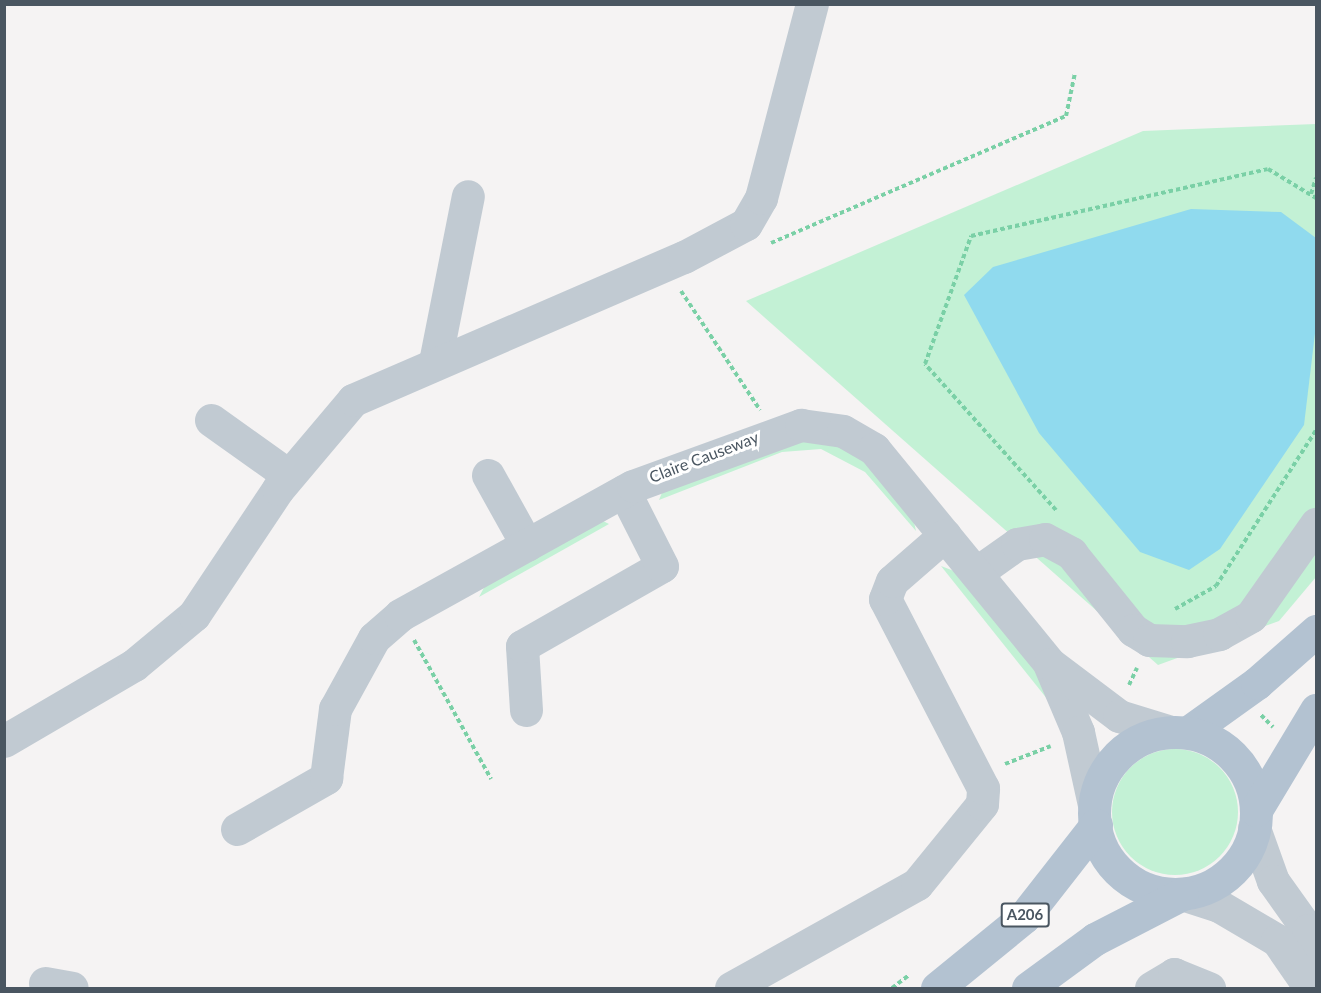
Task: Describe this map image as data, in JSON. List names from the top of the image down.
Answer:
{
  "streets": {
    "main road": ["A206"],
    "street": ["Claire Causeway"]
  },
  "crossings": [
    ["Claire Causeway", "A206"]
  ]
}
